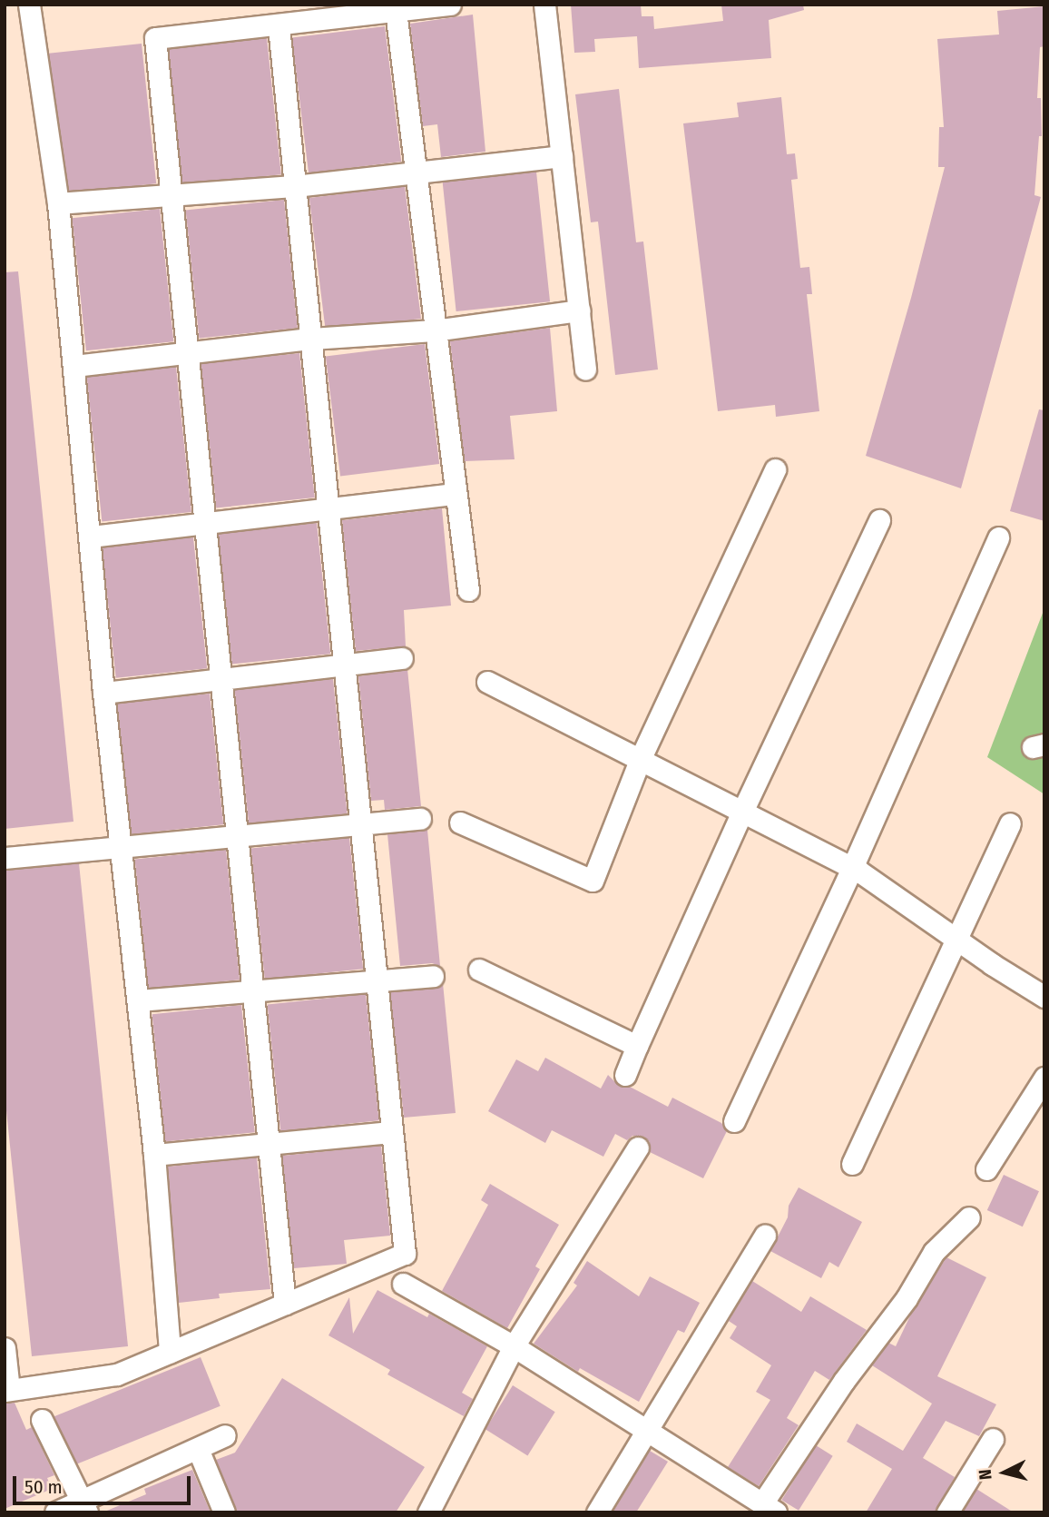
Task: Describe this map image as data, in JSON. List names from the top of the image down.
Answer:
{
  "scale_bar": "50 m",
  "north": "left"
}
